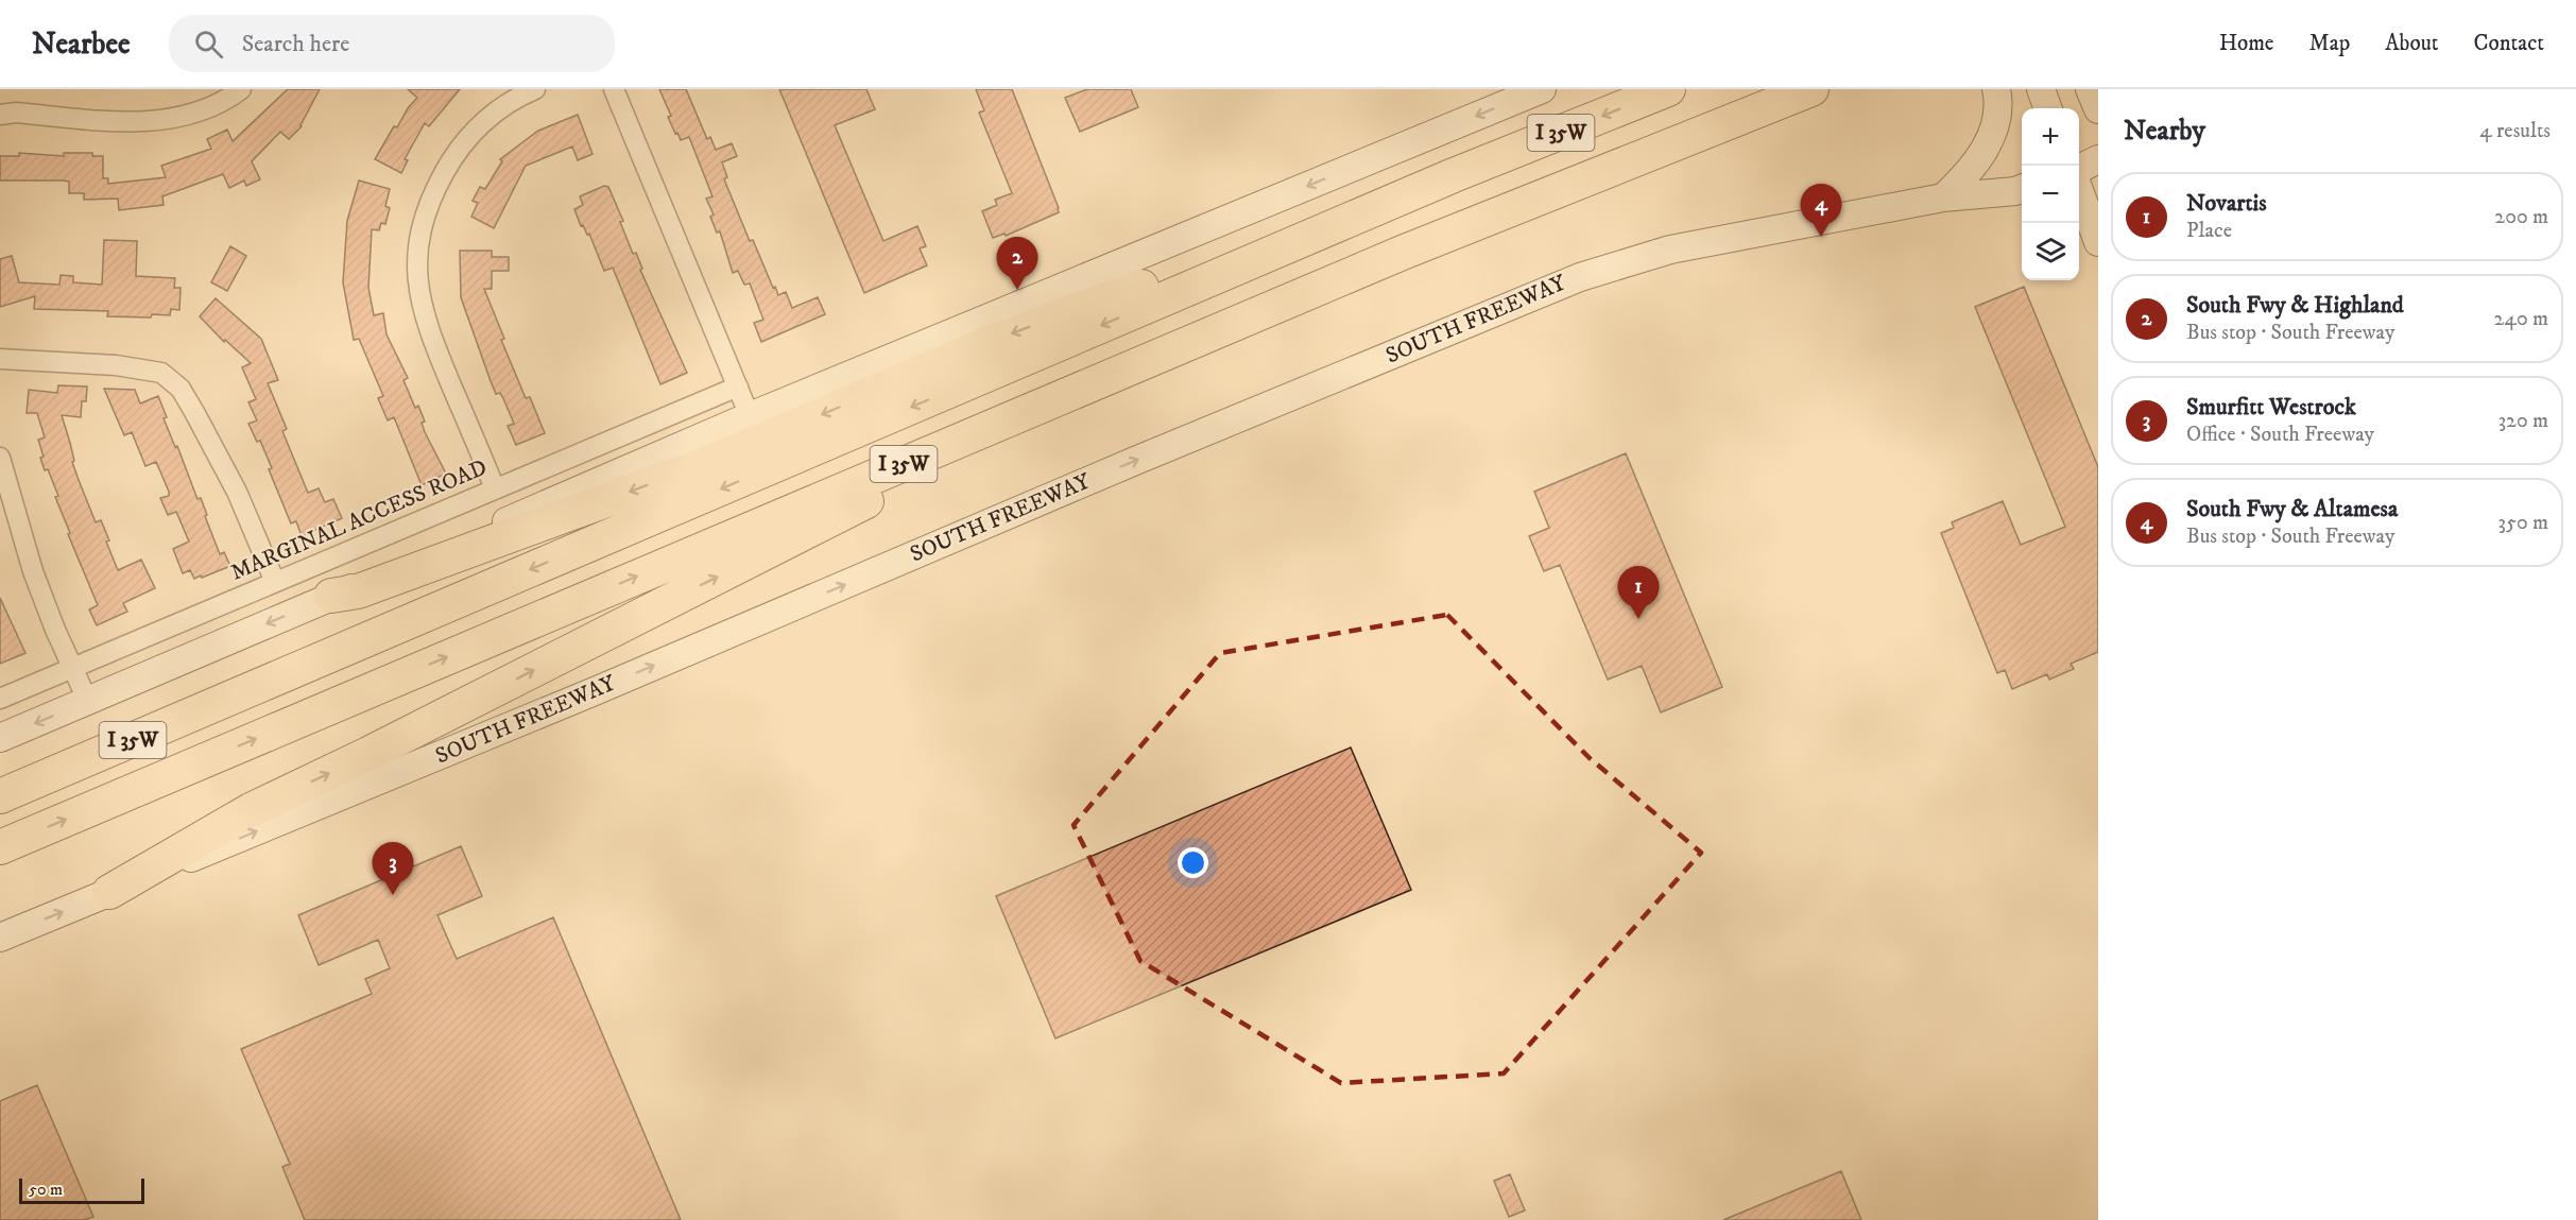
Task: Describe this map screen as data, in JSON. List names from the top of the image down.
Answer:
{
  "streets": {
    "highway": ["I 35W"],
    "main road": ["SOUTH FREEWAY"],
    "street": ["MARGINAL ACCESS ROAD"]
  },
  "scale_bar": "50 m",
  "page": {
    "header": "Nearbee",
    "search": "Search here",
    "nav": [
      "Home",
      "Map",
      "About",
      "Contact"
    ],
    "heading": ["Nearby", "4 results"],
    "map_buttons": ["+", "−"],
    "list": [
      {
        "mark": "1",
        "name": "Novartis",
        "note": "Place",
        "value": "200 m"
      },
      {
        "mark": "2",
        "name": "South Fwy & Highland",
        "note": "Bus stop · South Freeway",
        "value": "240 m"
      },
      {
        "mark": "3",
        "name": "Smurfitt Westrock",
        "note": "Office · South Freeway",
        "value": "320 m"
      },
      {
        "mark": "4",
        "name": "South Fwy & Altamesa",
        "note": "Bus stop · South Freeway",
        "value": "350 m"
      }
    ],
    "pins": [
      "4",
      "2",
      "1",
      "3"
    ],
    "scale": "50 m"
  }
}
